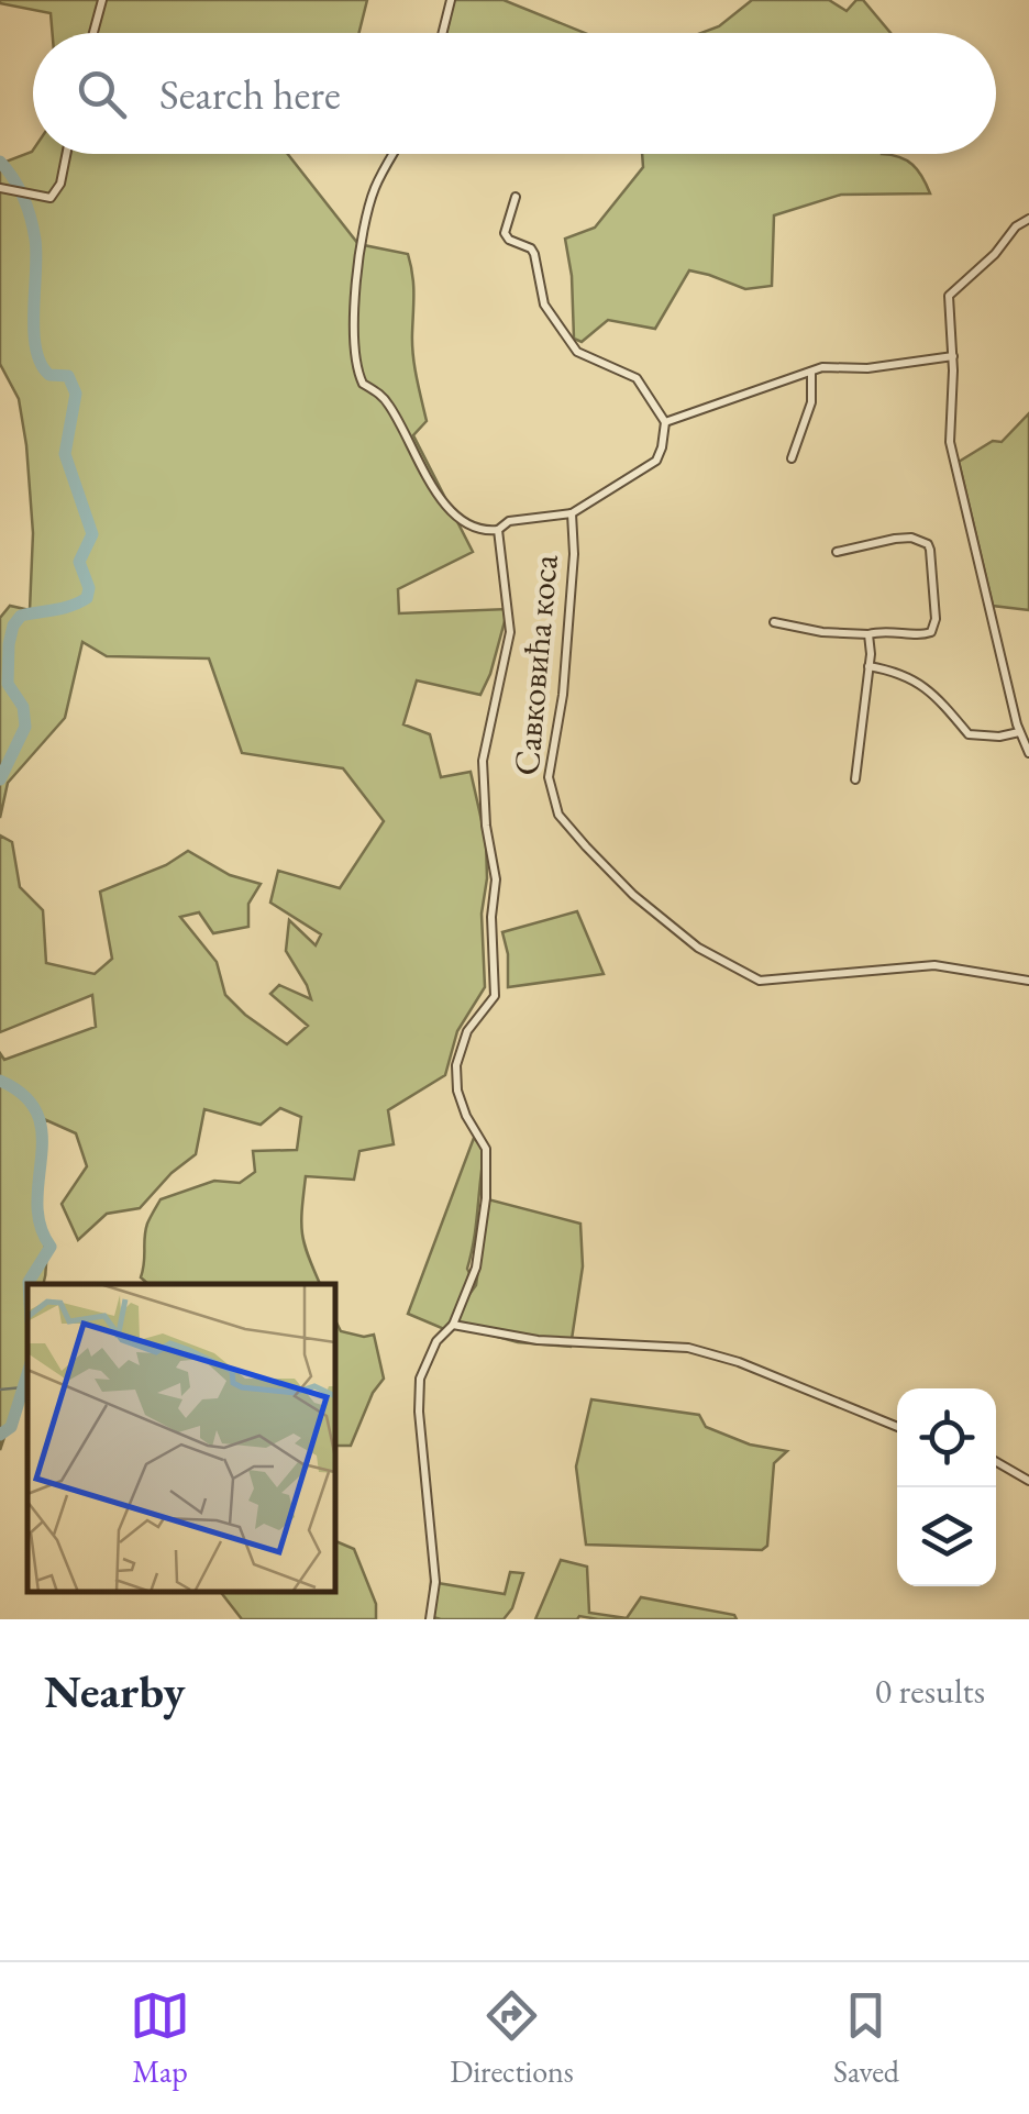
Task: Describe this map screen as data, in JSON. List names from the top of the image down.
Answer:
{
  "streets": {
    "street": ["Савковића коса"]
  },
  "page": {
    "search": "Search here",
    "heading": ["Nearby", "0 results"],
    "nav": ["Map", "Directions", "Saved"]
  }
}
